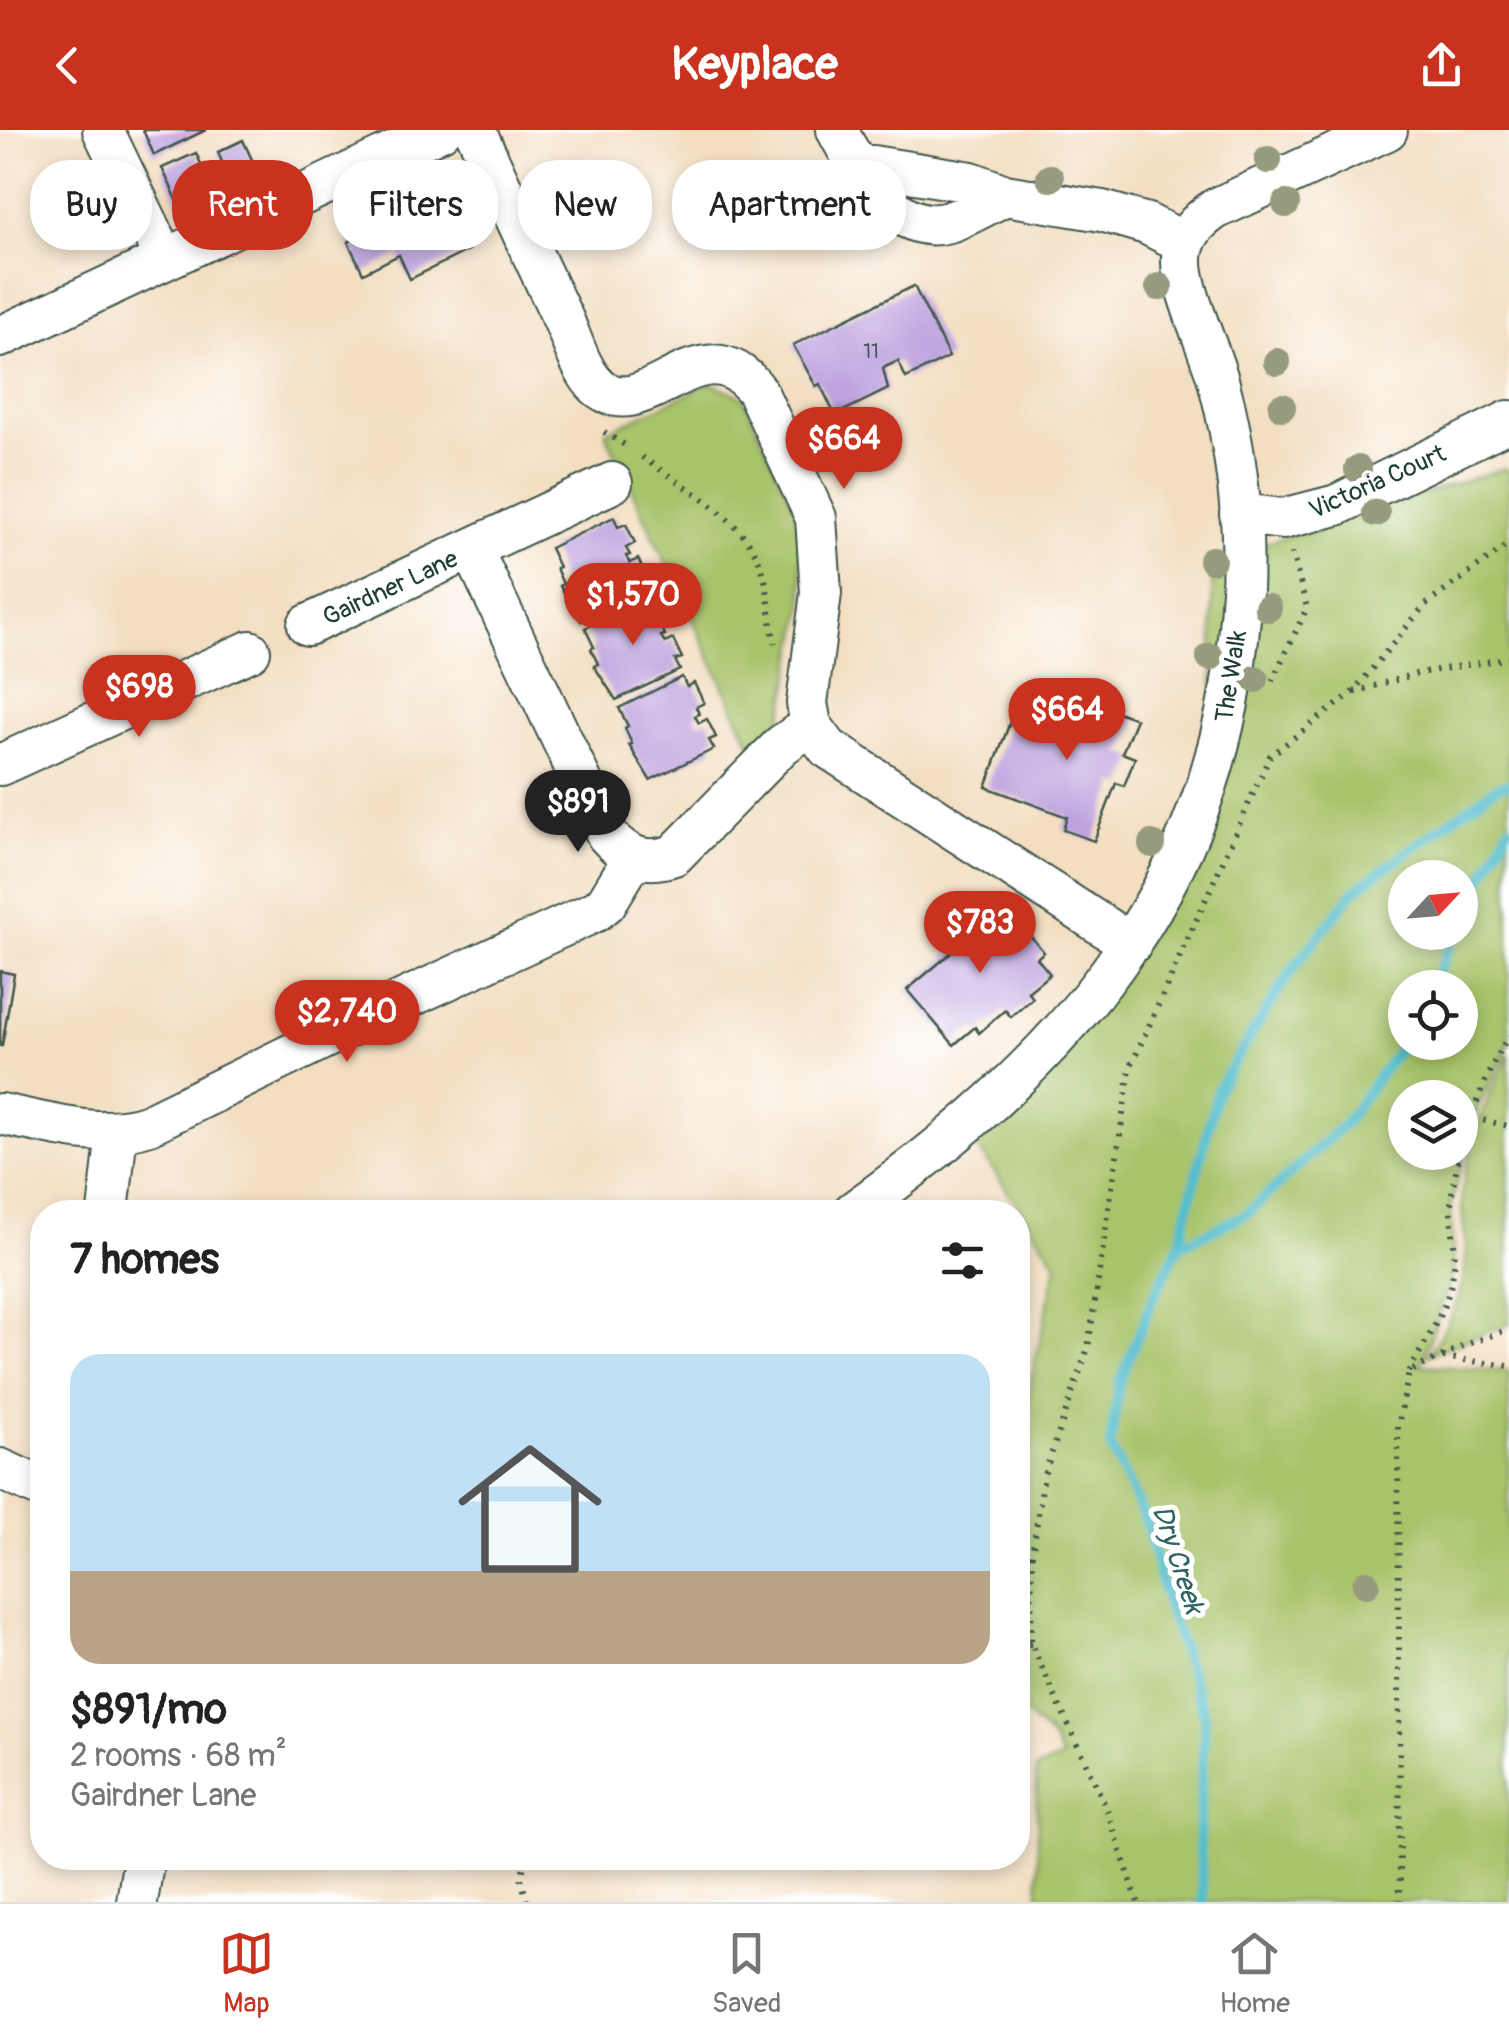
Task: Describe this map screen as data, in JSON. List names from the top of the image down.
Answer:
{
  "streets": {
    "street": ["Victoria Court", "Gairdner Lane", "The Walk"]
  },
  "crossings": [
    ["Victoria Court", "The Walk"]
  ],
  "water": ["Dry Creek"],
  "house_numbers": ["11"],
  "north": "top right",
  "page": {
    "header": "Keyplace",
    "chip": [
      "Buy",
      "Rent",
      "Filters",
      "New",
      "Apartment"
    ],
    "price": [
      "$664",
      "$1,570",
      "$698",
      "$664",
      "$891",
      "$783",
      "$2,740"
    ],
    "heading": "7 homes",
    "list": [
      {
        "name": "$891/mo",
        "note": "2 rooms · 68 m² · Gairdner Lane"
      }
    ],
    "tabs": ["Map", "Saved", "Home"]
  }
}
